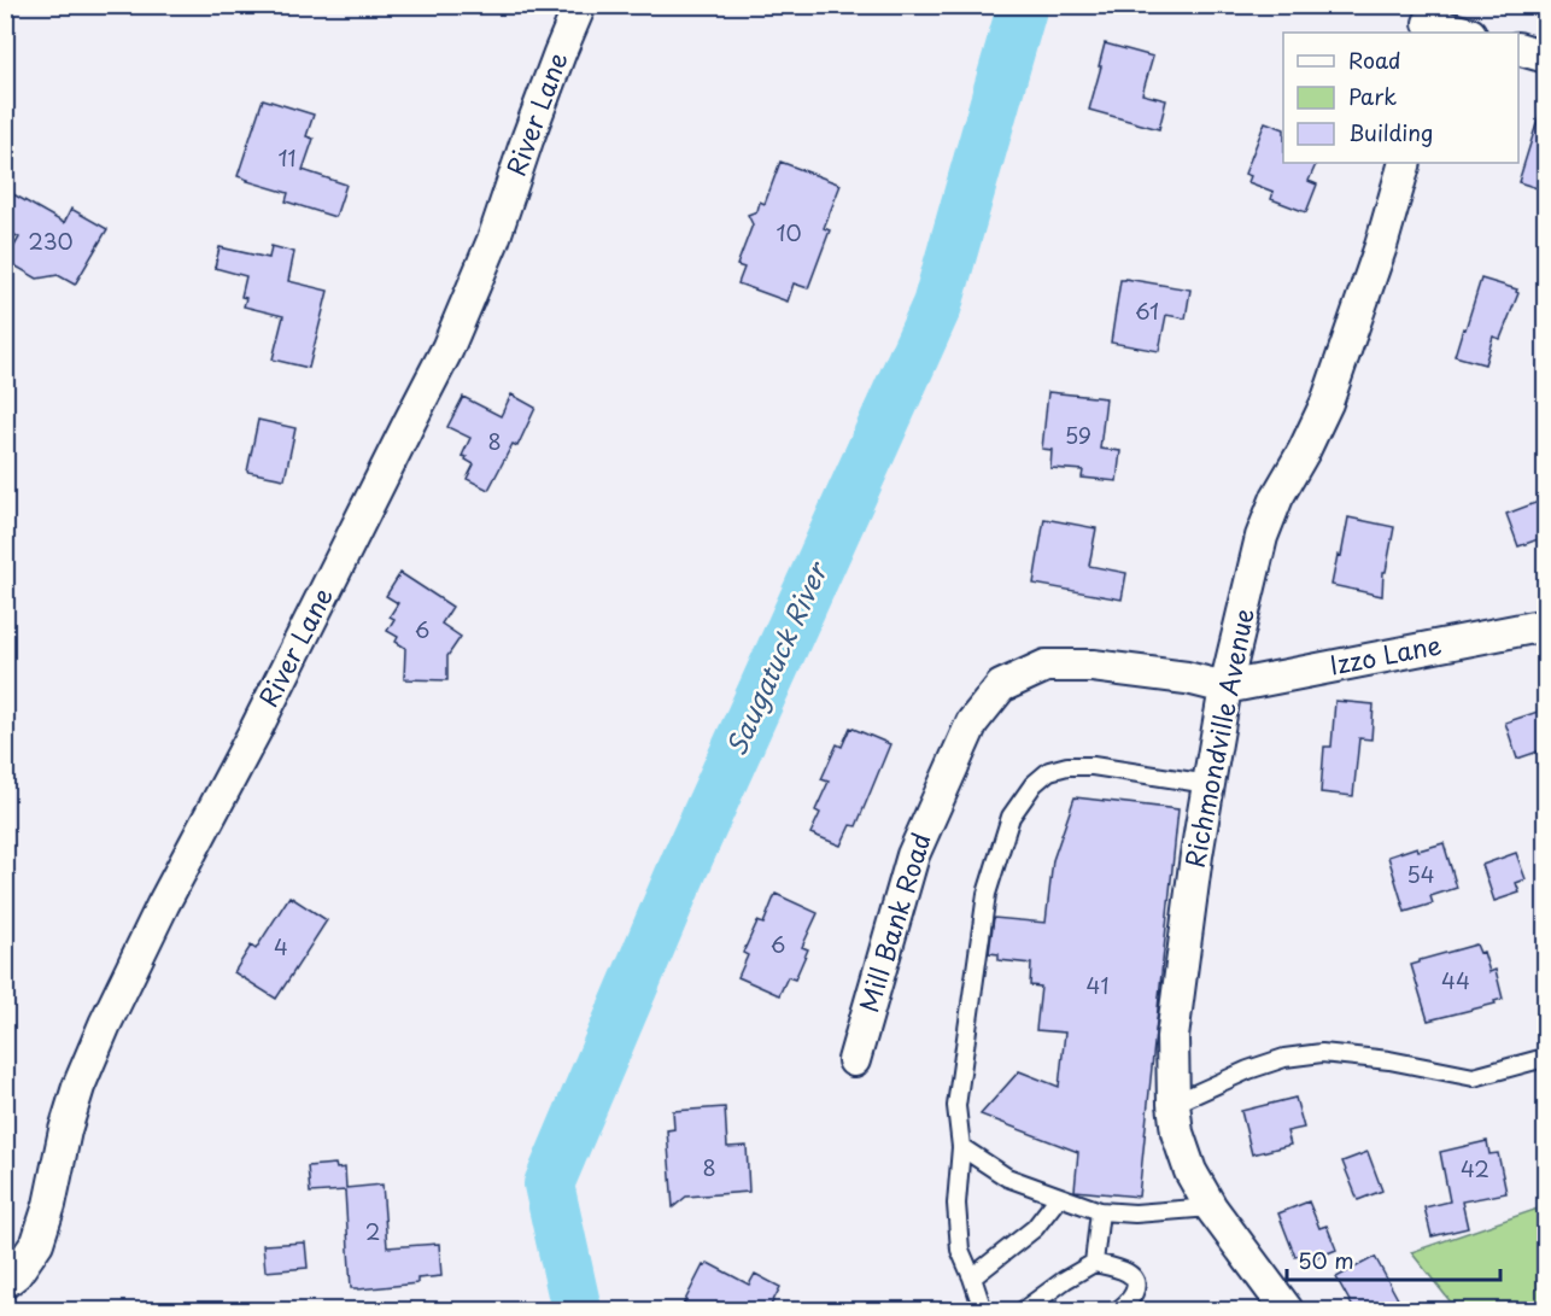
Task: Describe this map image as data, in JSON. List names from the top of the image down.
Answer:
{
  "streets": {
    "street": [
      "River Lane",
      "Izzo Lane",
      "Richmondville Avenue",
      "Mill Bank Road"
    ]
  },
  "crossings": [
    ["Izzo Lane", "Richmondville Avenue"],
    ["Izzo Lane", "Mill Bank Road"],
    ["Richmondville Avenue", "Mill Bank Road"]
  ],
  "water": ["Saugatuck River"],
  "house_numbers": [
    "11",
    "10",
    "230",
    "61",
    "59",
    "8",
    "6",
    "54",
    "6",
    "4",
    "44",
    "41",
    "8",
    "42",
    "2"
  ],
  "legend": ["Road", "Park", "Building"],
  "scale_bar": "50 m"
}
